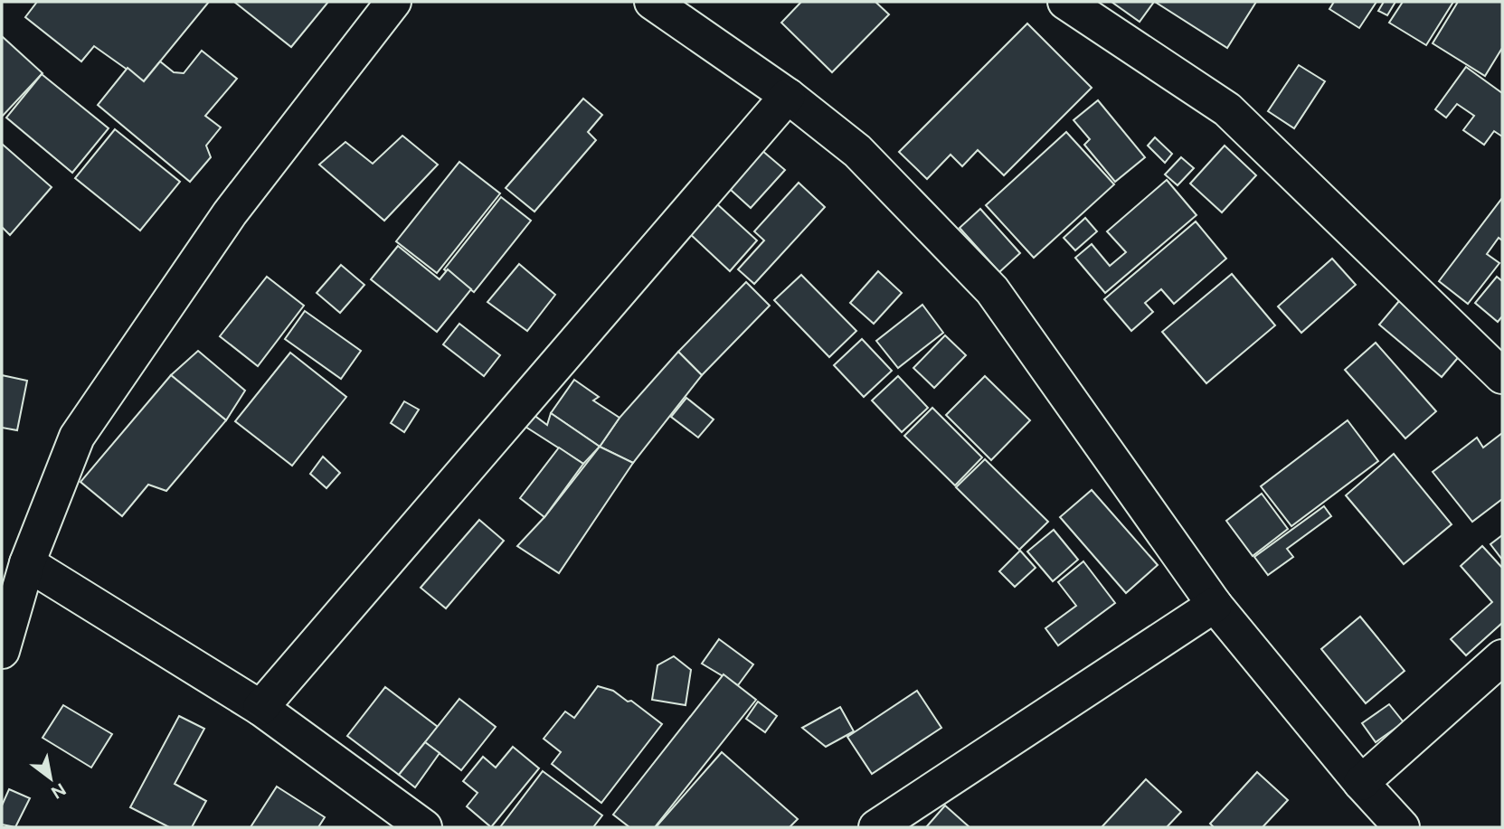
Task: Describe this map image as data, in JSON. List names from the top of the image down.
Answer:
{
  "north": "bottom right"
}
